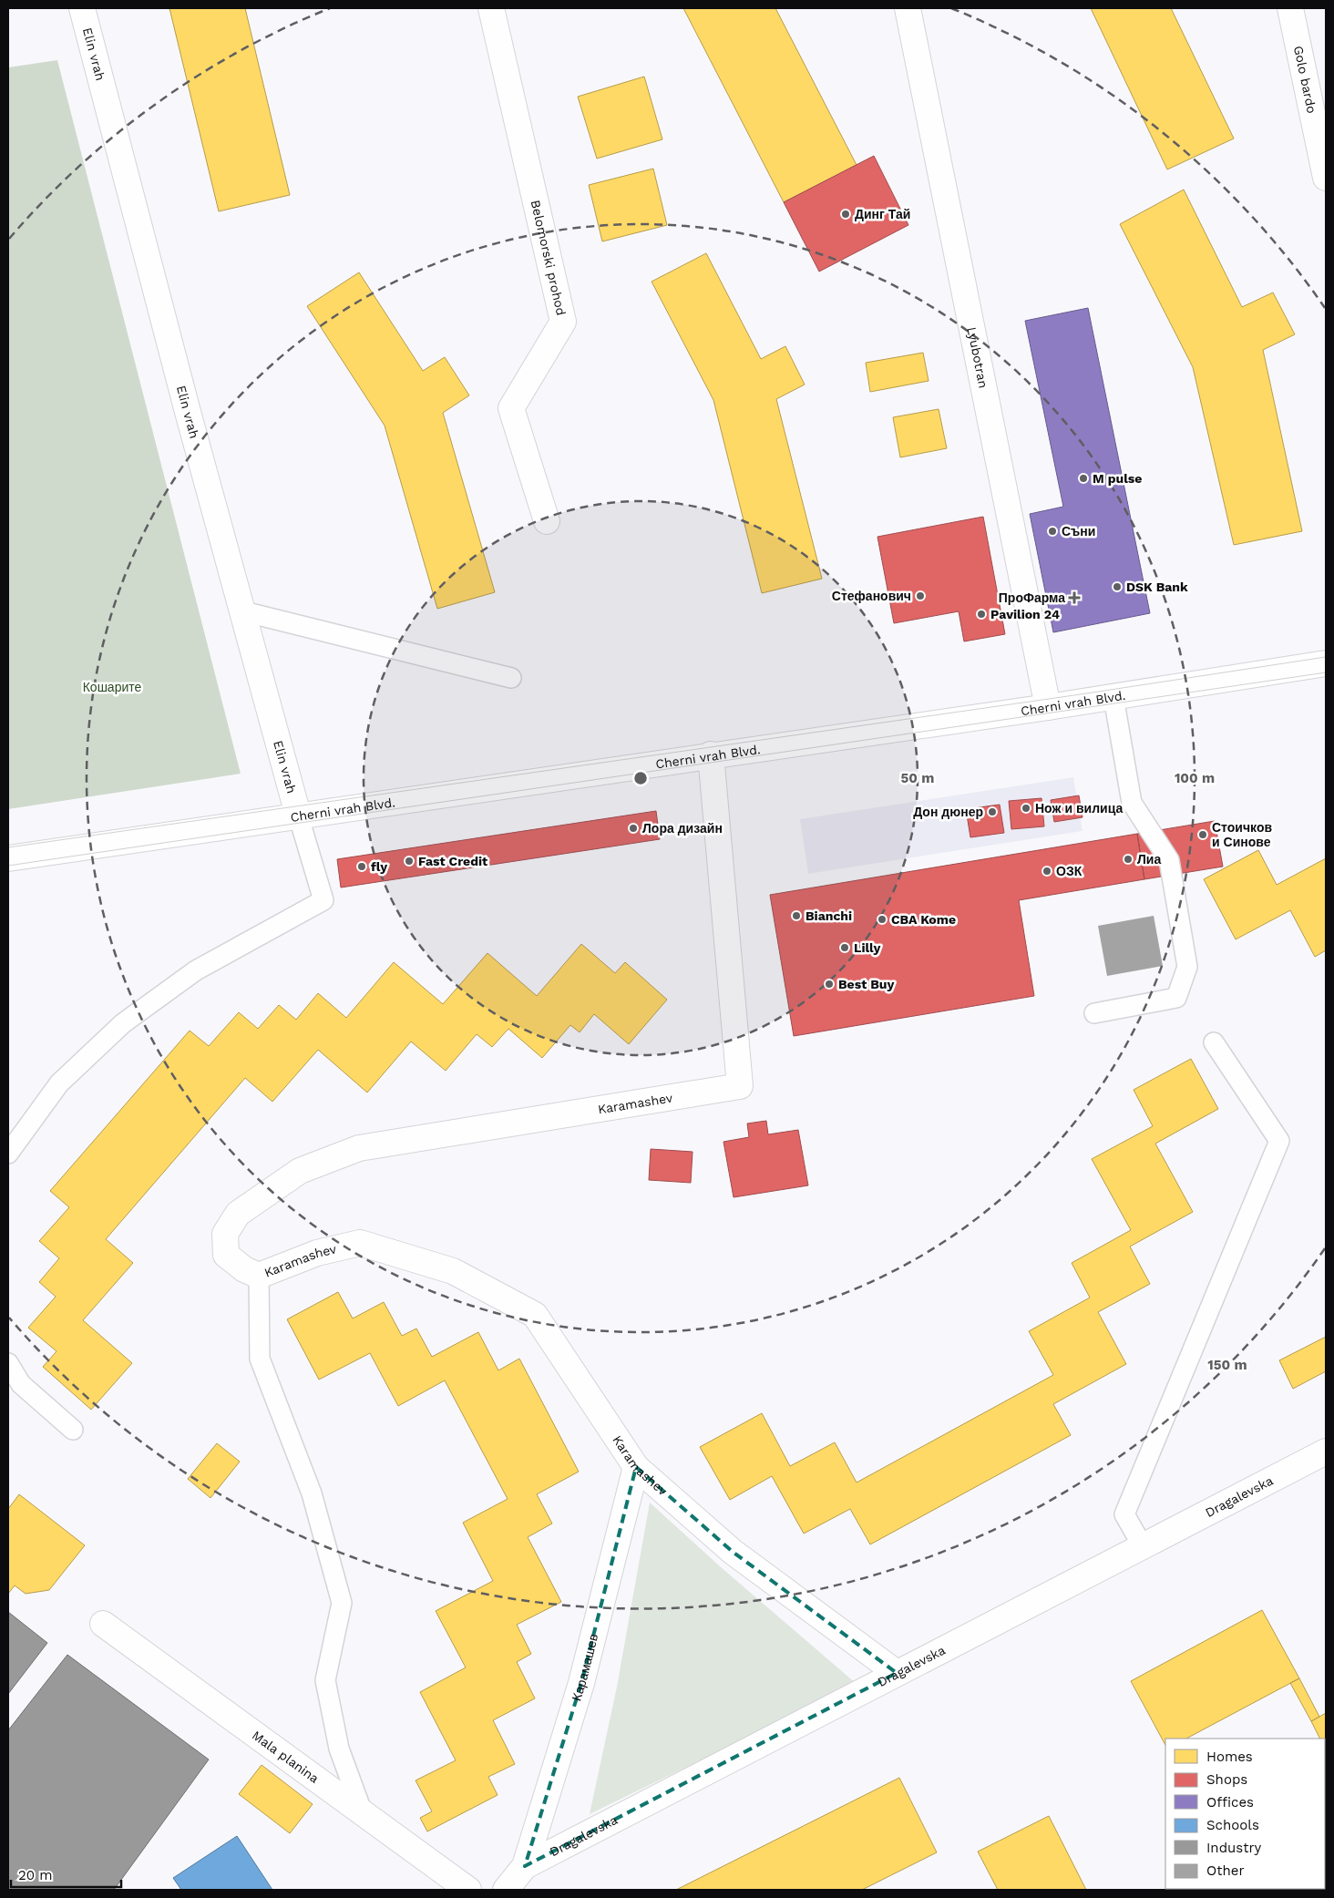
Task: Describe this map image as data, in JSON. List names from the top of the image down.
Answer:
{
  "streets": {
    "street": [
      "Elin vrah",
      "Golo bardo",
      "Belomorski prohod",
      "Lyubotran",
      "Cherni vrah Blvd.",
      "Karamashev",
      "Dragalevska",
      "Карамашев",
      "Mala planina"
    ]
  },
  "crossings": [
    ["Elin vrah", "Cherni vrah Blvd."],
    ["Lyubotran", "Cherni vrah Blvd."],
    ["Cherni vrah Blvd.", "Karamashev"],
    ["Karamashev", "Dragalevska"],
    ["Karamashev", "Карамашев"],
    ["Dragalevska", "Карамашев"]
  ],
  "parks": ["Кошарите"],
  "places": {
    "other": [
      "Динг Тай",
      "M pulse",
      "Съни",
      "DSK Bank",
      "Стефанович",
      "Pavilion 24",
      "Нож и вилица",
      "Дон дюнер",
      "Лора дизайн",
      "Стоичков и Синове",
      "Лиа",
      "Fast Credit",
      "fly",
      "ОЗК",
      "Bianchi",
      "CBA Kome",
      "Lilly",
      "Best Buy"
    ],
    "health": ["ПроФарма"]
  },
  "legend": [
    "Homes",
    "Shops",
    "Offices",
    "Schools",
    "Industry",
    "Other"
  ],
  "scale_bar": "20 m",
  "rings": ["50 m", "100 m", "150 m"]
}
